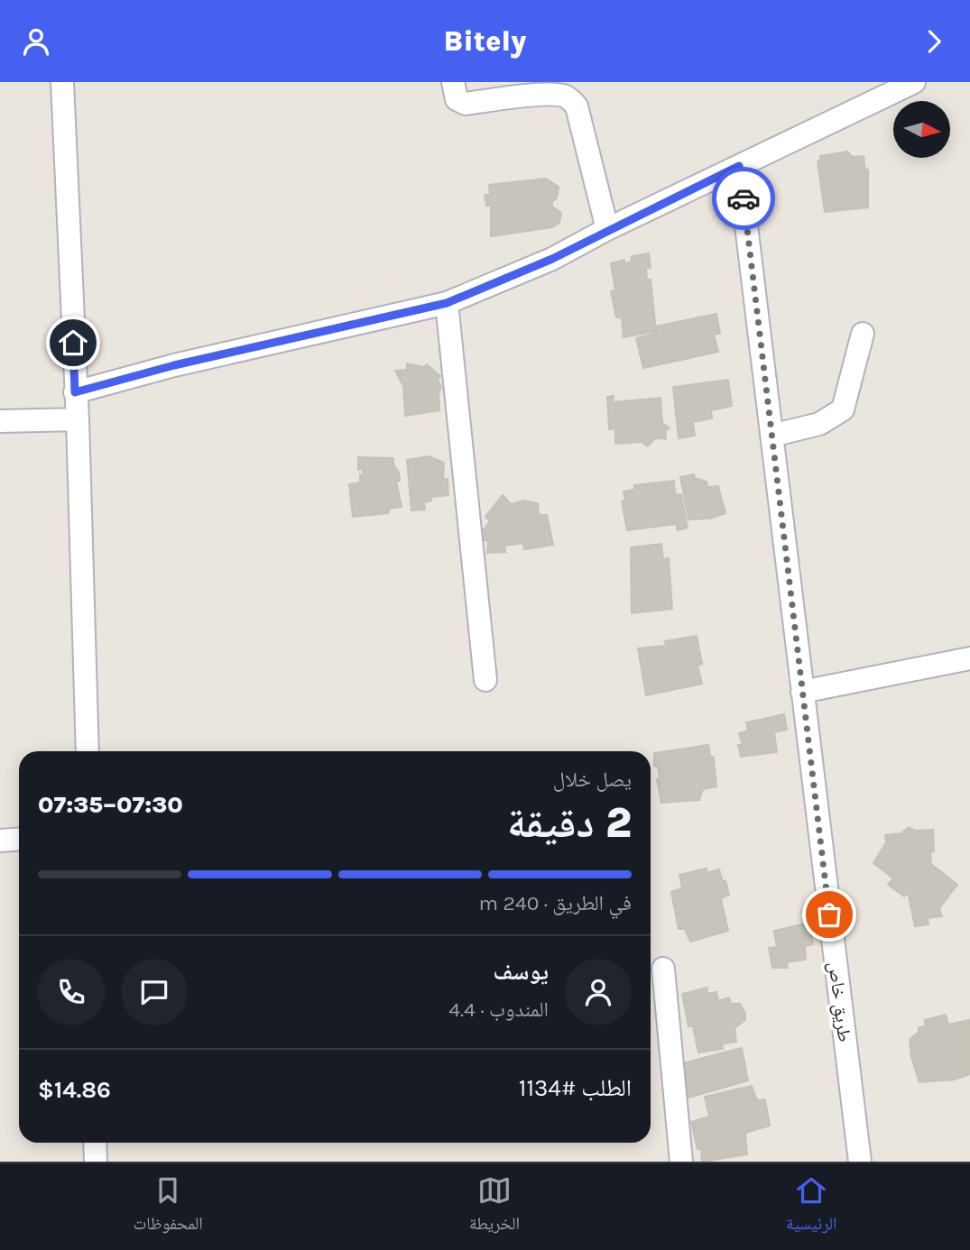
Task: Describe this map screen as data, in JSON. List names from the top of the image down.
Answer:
{
  "streets": {
    "street": ["طريق خاص"]
  },
  "north": "right",
  "page": {
    "header": "Bitely",
    "heading": ["2 دقيقة", "يصل خلال", "07:30–07:35"],
    "panel": [
      "يوسف",
      "المندوب · 4.4",
      "الطلب #1134",
      "$14.86"
    ],
    "bar": "في الطريق · 240 m",
    "tabs": ["الرئيسية", "الخريطة", "المحفوظات"]
  }
}
